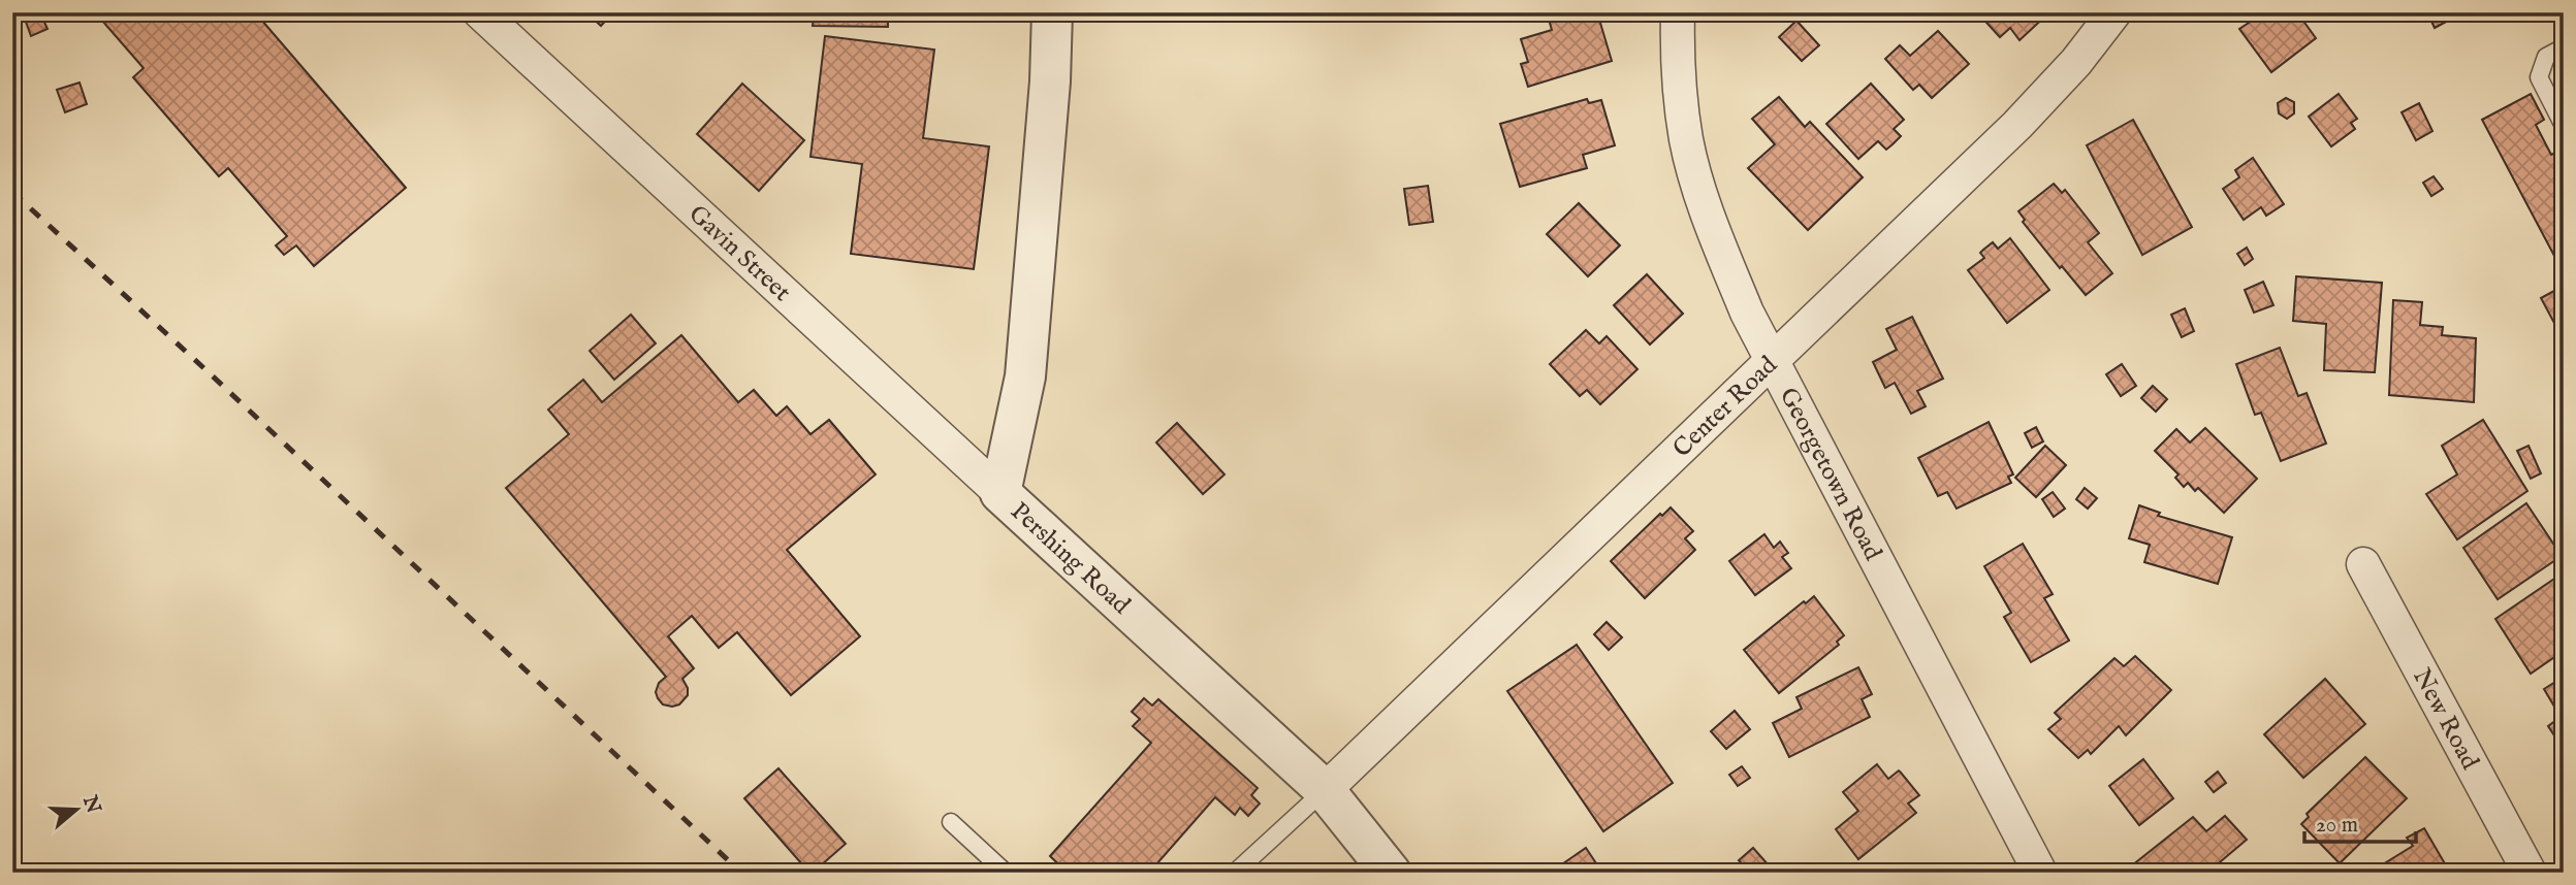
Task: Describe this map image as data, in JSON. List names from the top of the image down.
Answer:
{
  "streets": {
    "street": [
      "Gavin Street",
      "Center Road",
      "Georgetown Road",
      "Pershing Road",
      "New Road"
    ]
  },
  "crossings": [
    ["Gavin Street", "Pershing Road"],
    ["Center Road", "Georgetown Road"],
    ["Center Road", "Pershing Road"]
  ],
  "scale_bar": "20 m",
  "north": "right"
}
